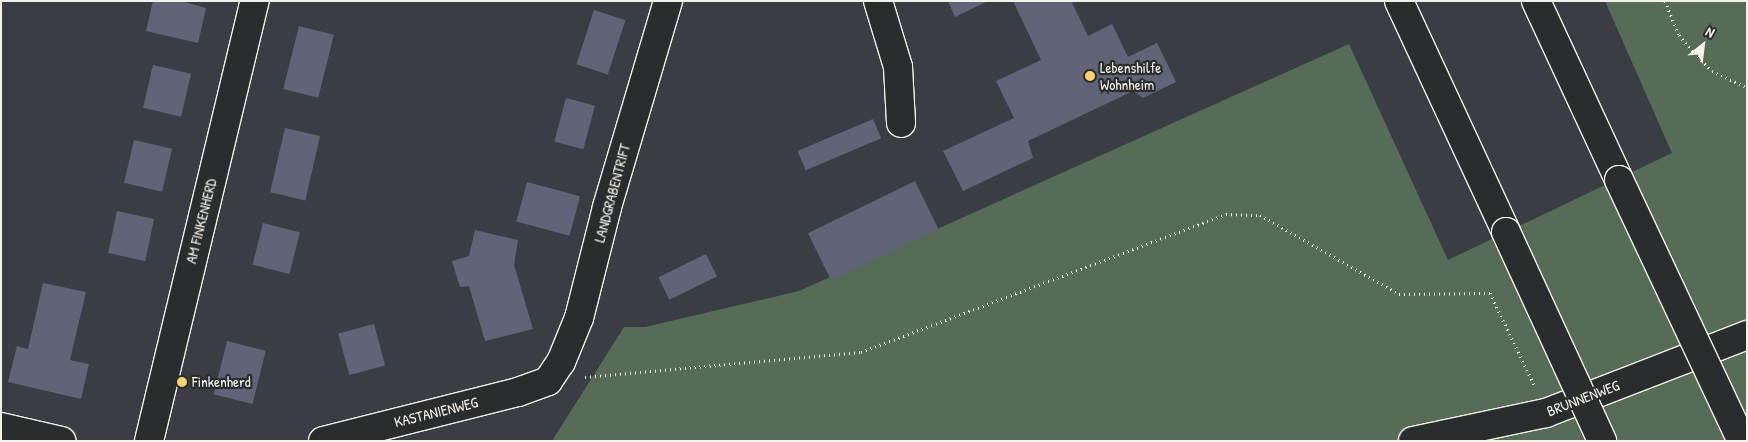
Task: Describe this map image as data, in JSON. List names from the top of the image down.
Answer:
{
  "streets": {
    "main road": [
      "LANDGRABENTRIFT",
      "AM FINKENHERD",
      "BRUNNENWEG",
      "KASTANIENWEG"
    ]
  },
  "crossings": [
    ["LANDGRABENTRIFT", "KASTANIENWEG"]
  ],
  "places": ["Lebenshilfe Wohnheim", "Finkenherd"],
  "north": "top right"
}
